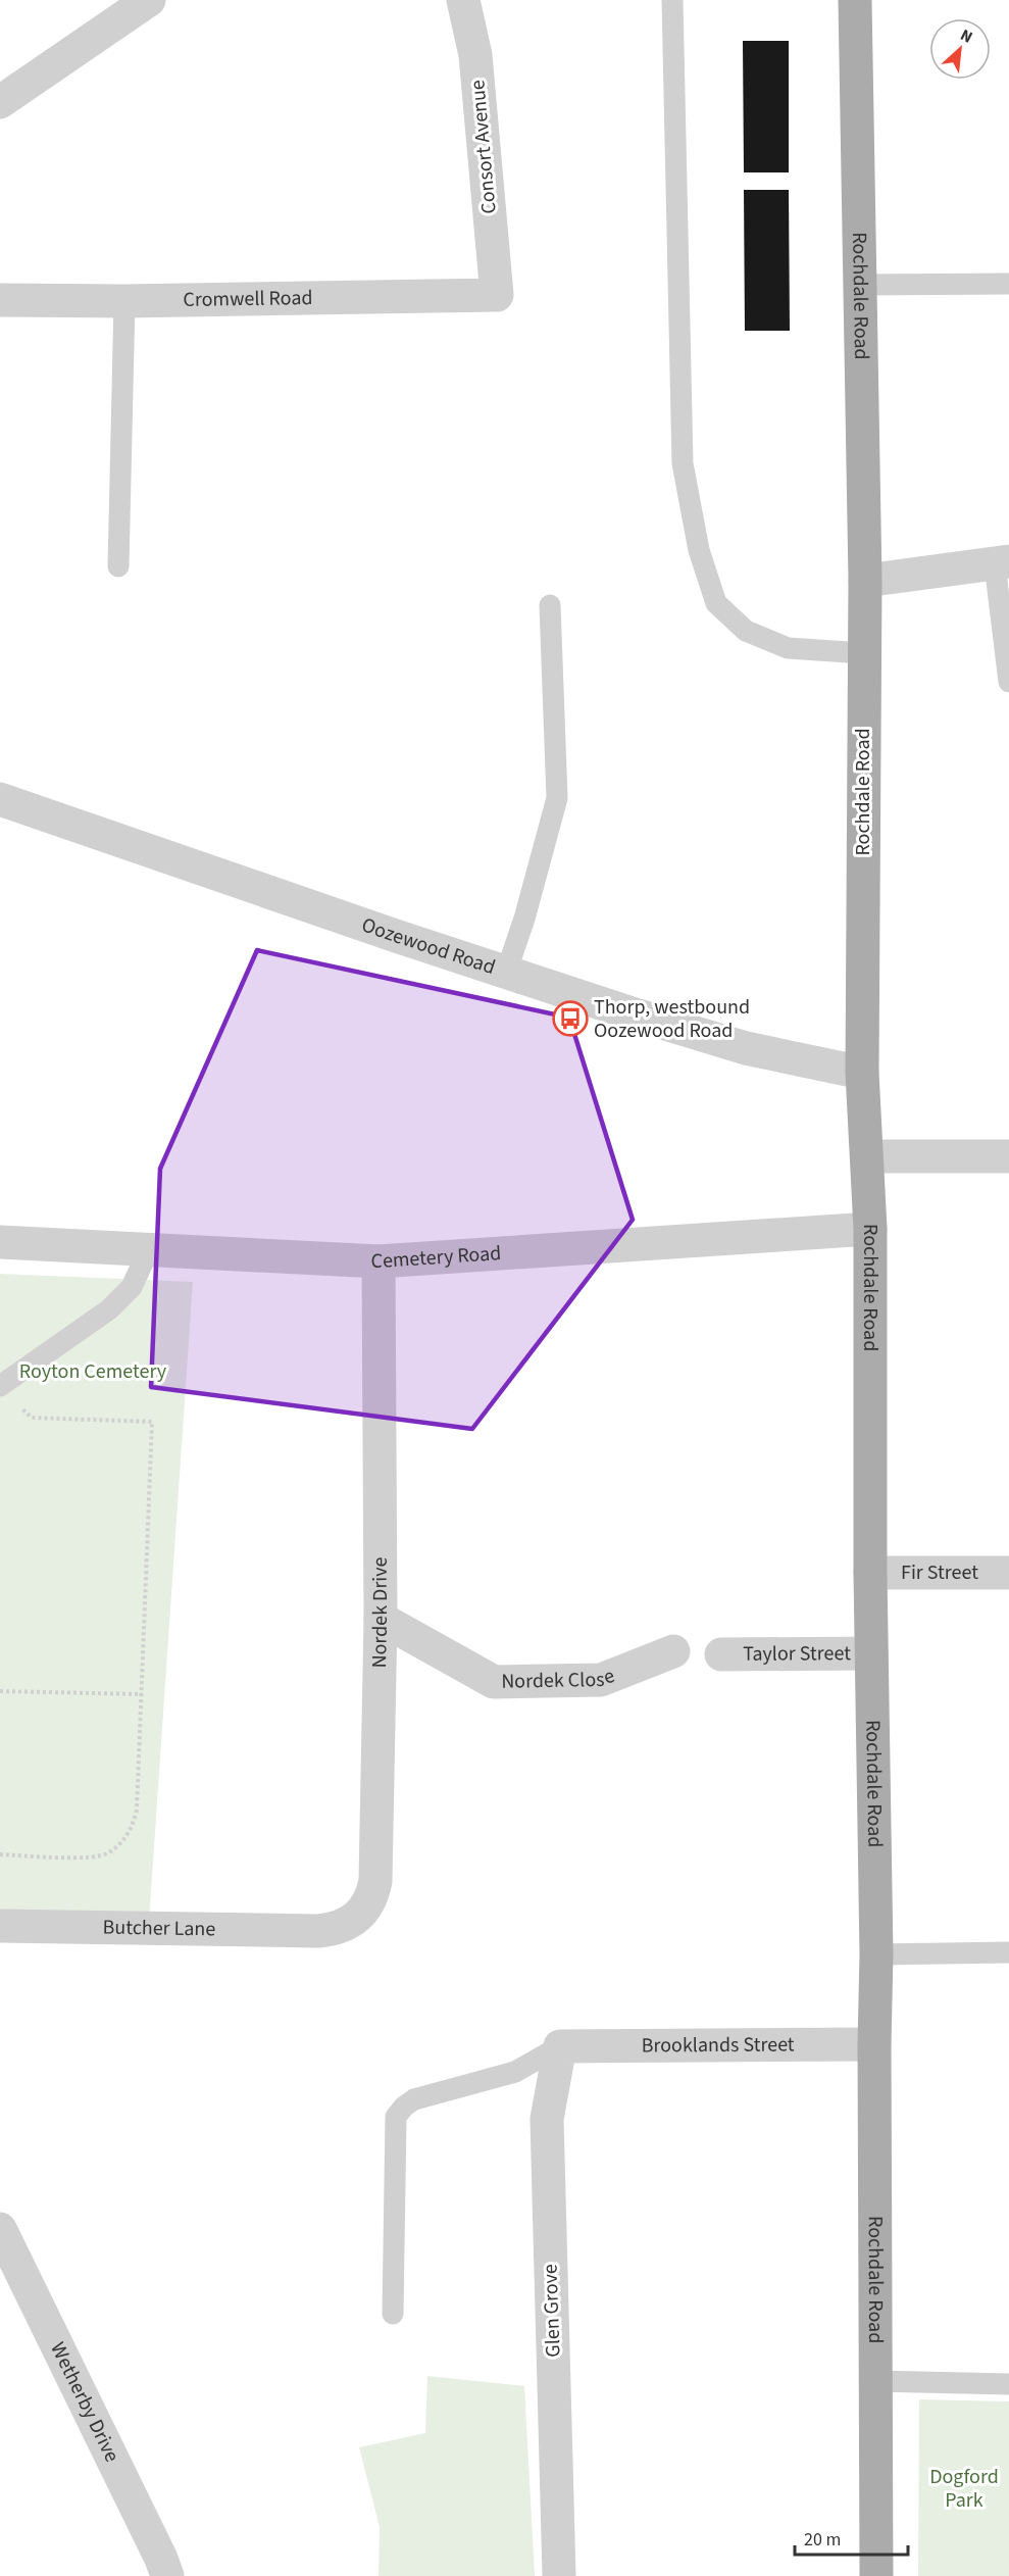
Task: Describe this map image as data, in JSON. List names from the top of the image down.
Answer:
{
  "streets": {
    "main road": ["Rochdale Road"],
    "street": [
      "Consort Avenue",
      "Cromwell Road",
      "Oozewood Road",
      "Cemetery Road",
      "Fir Street",
      "Nordek Drive",
      "Taylor Street",
      "Nordek Close",
      "Butcher Lane",
      "Brooklands Street",
      "Glen Grove",
      "Wetherby Drive"
    ]
  },
  "crossings": [
    ["Consort Avenue", "Cromwell Road"],
    ["Rochdale Road", "Oozewood Road"],
    ["Rochdale Road", "Cemetery Road"],
    ["Rochdale Road", "Fir Street"],
    ["Rochdale Road", "Taylor Street"],
    ["Rochdale Road", "Brooklands Street"],
    ["Cemetery Road", "Nordek Drive"],
    ["Nordek Drive", "Nordek Close"],
    ["Nordek Drive", "Butcher Lane"],
    ["Brooklands Street", "Glen Grove"]
  ],
  "parks": ["Royton Cemetery", "Dogford Park"],
  "places": {
    "bus stop": ["Thorp, westbound Oozewood Road"]
  },
  "scale_bar": "20 m",
  "north": "top right"
}
